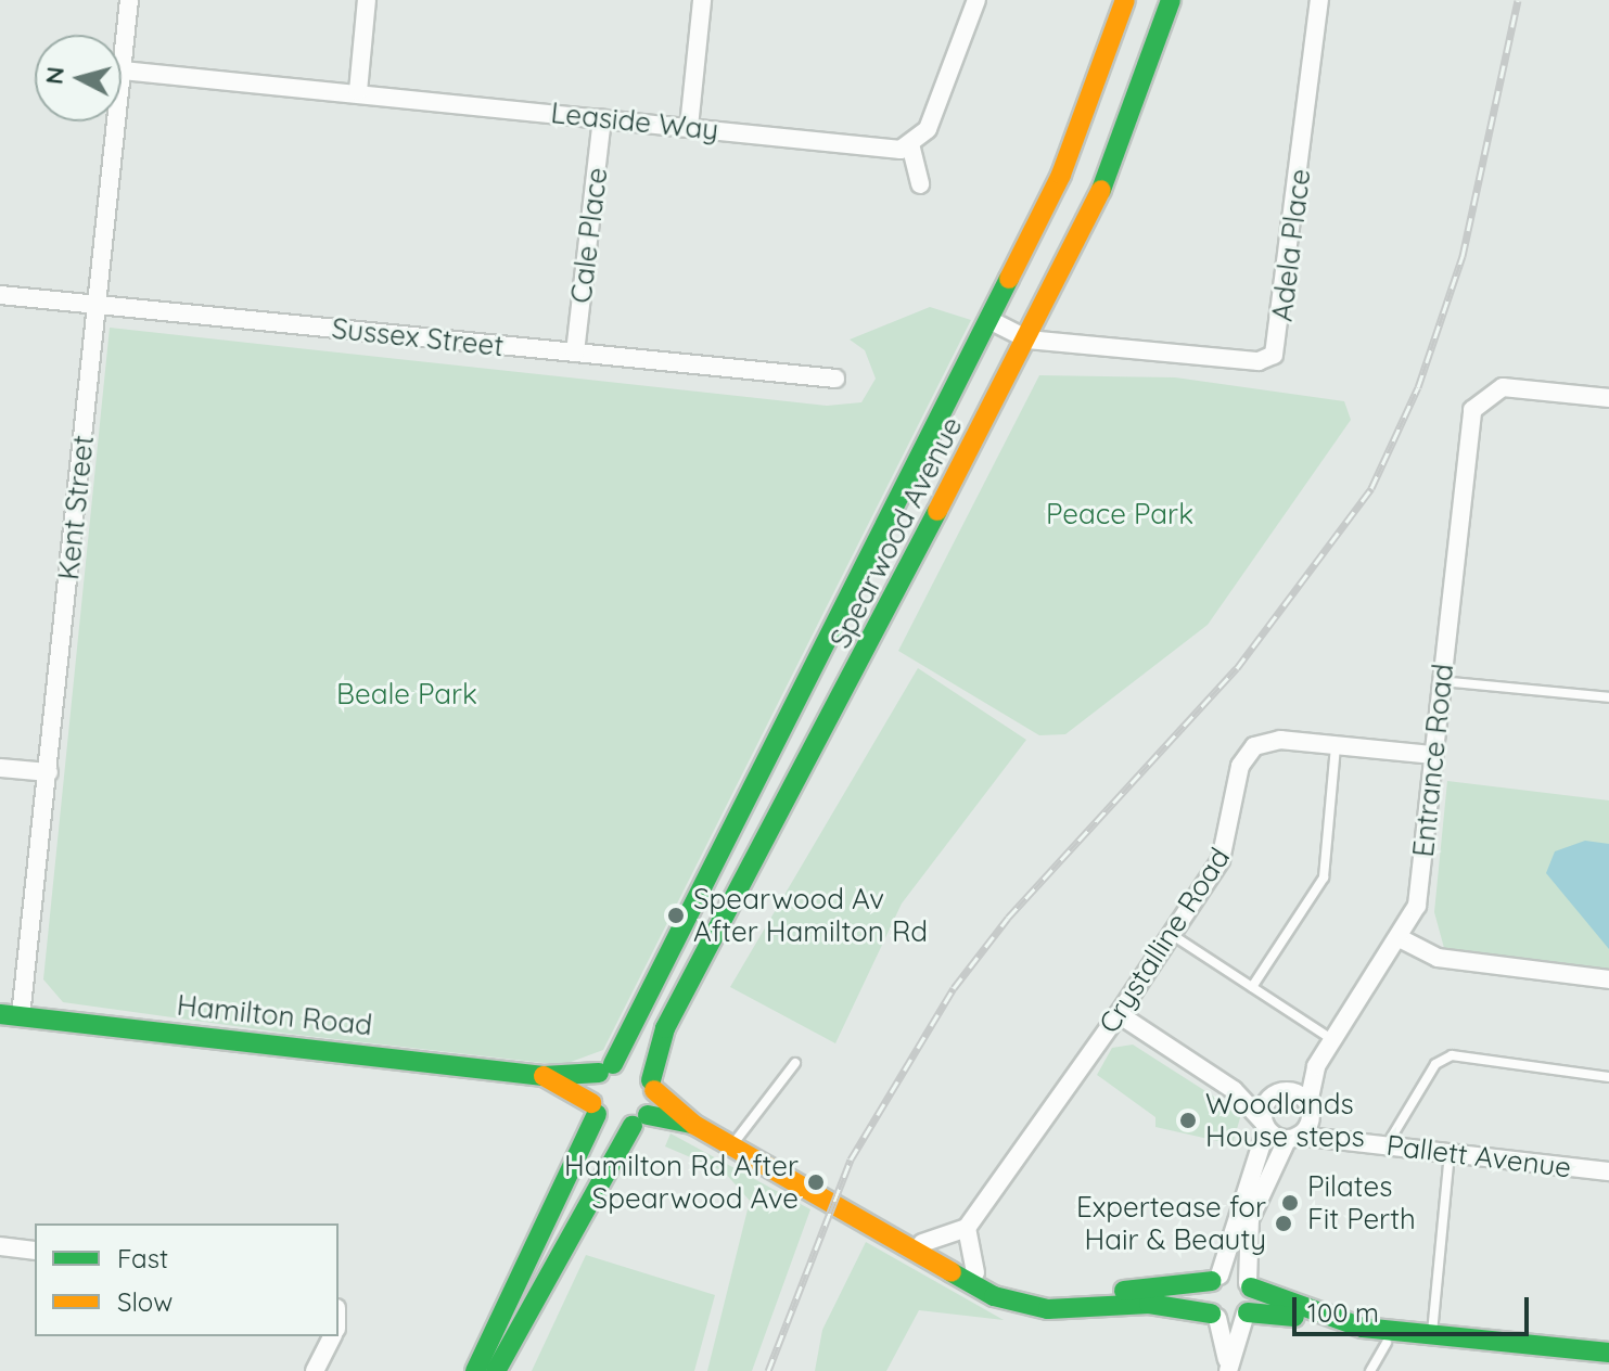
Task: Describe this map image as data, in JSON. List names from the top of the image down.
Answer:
{
  "streets": {
    "main road": ["Spearwood Avenue", "Hamilton Road"],
    "street": [
      "Leaside Way",
      "Cale Place",
      "Adela Place",
      "Sussex Street",
      "Kent Street",
      "Entrance Road",
      "Crystalline Road",
      "Pallett Avenue"
    ]
  },
  "crossings": [
    ["Leaside Way", "Cale Place"],
    ["Leaside Way", "Kent Street"],
    ["Cale Place", "Sussex Street"],
    ["Adela Place", "Spearwood Avenue"],
    ["Sussex Street", "Kent Street"],
    ["Kent Street", "Hamilton Road"],
    ["Spearwood Avenue", "Hamilton Road"],
    ["Entrance Road", "Crystalline Road"],
    ["Entrance Road", "Pallett Avenue"]
  ],
  "parks": ["Peace Park", "Beale Park"],
  "places": [
    "Spearwood Av After Hamilton Rd",
    "Woodlands House steps",
    "Hamilton Rd After Spearwood Ave",
    "Pilates Fit Perth",
    "Expertease for Hair & Beauty"
  ],
  "legend": ["Fast", "Slow"],
  "scale_bar": "100 m",
  "north": "left"
}
